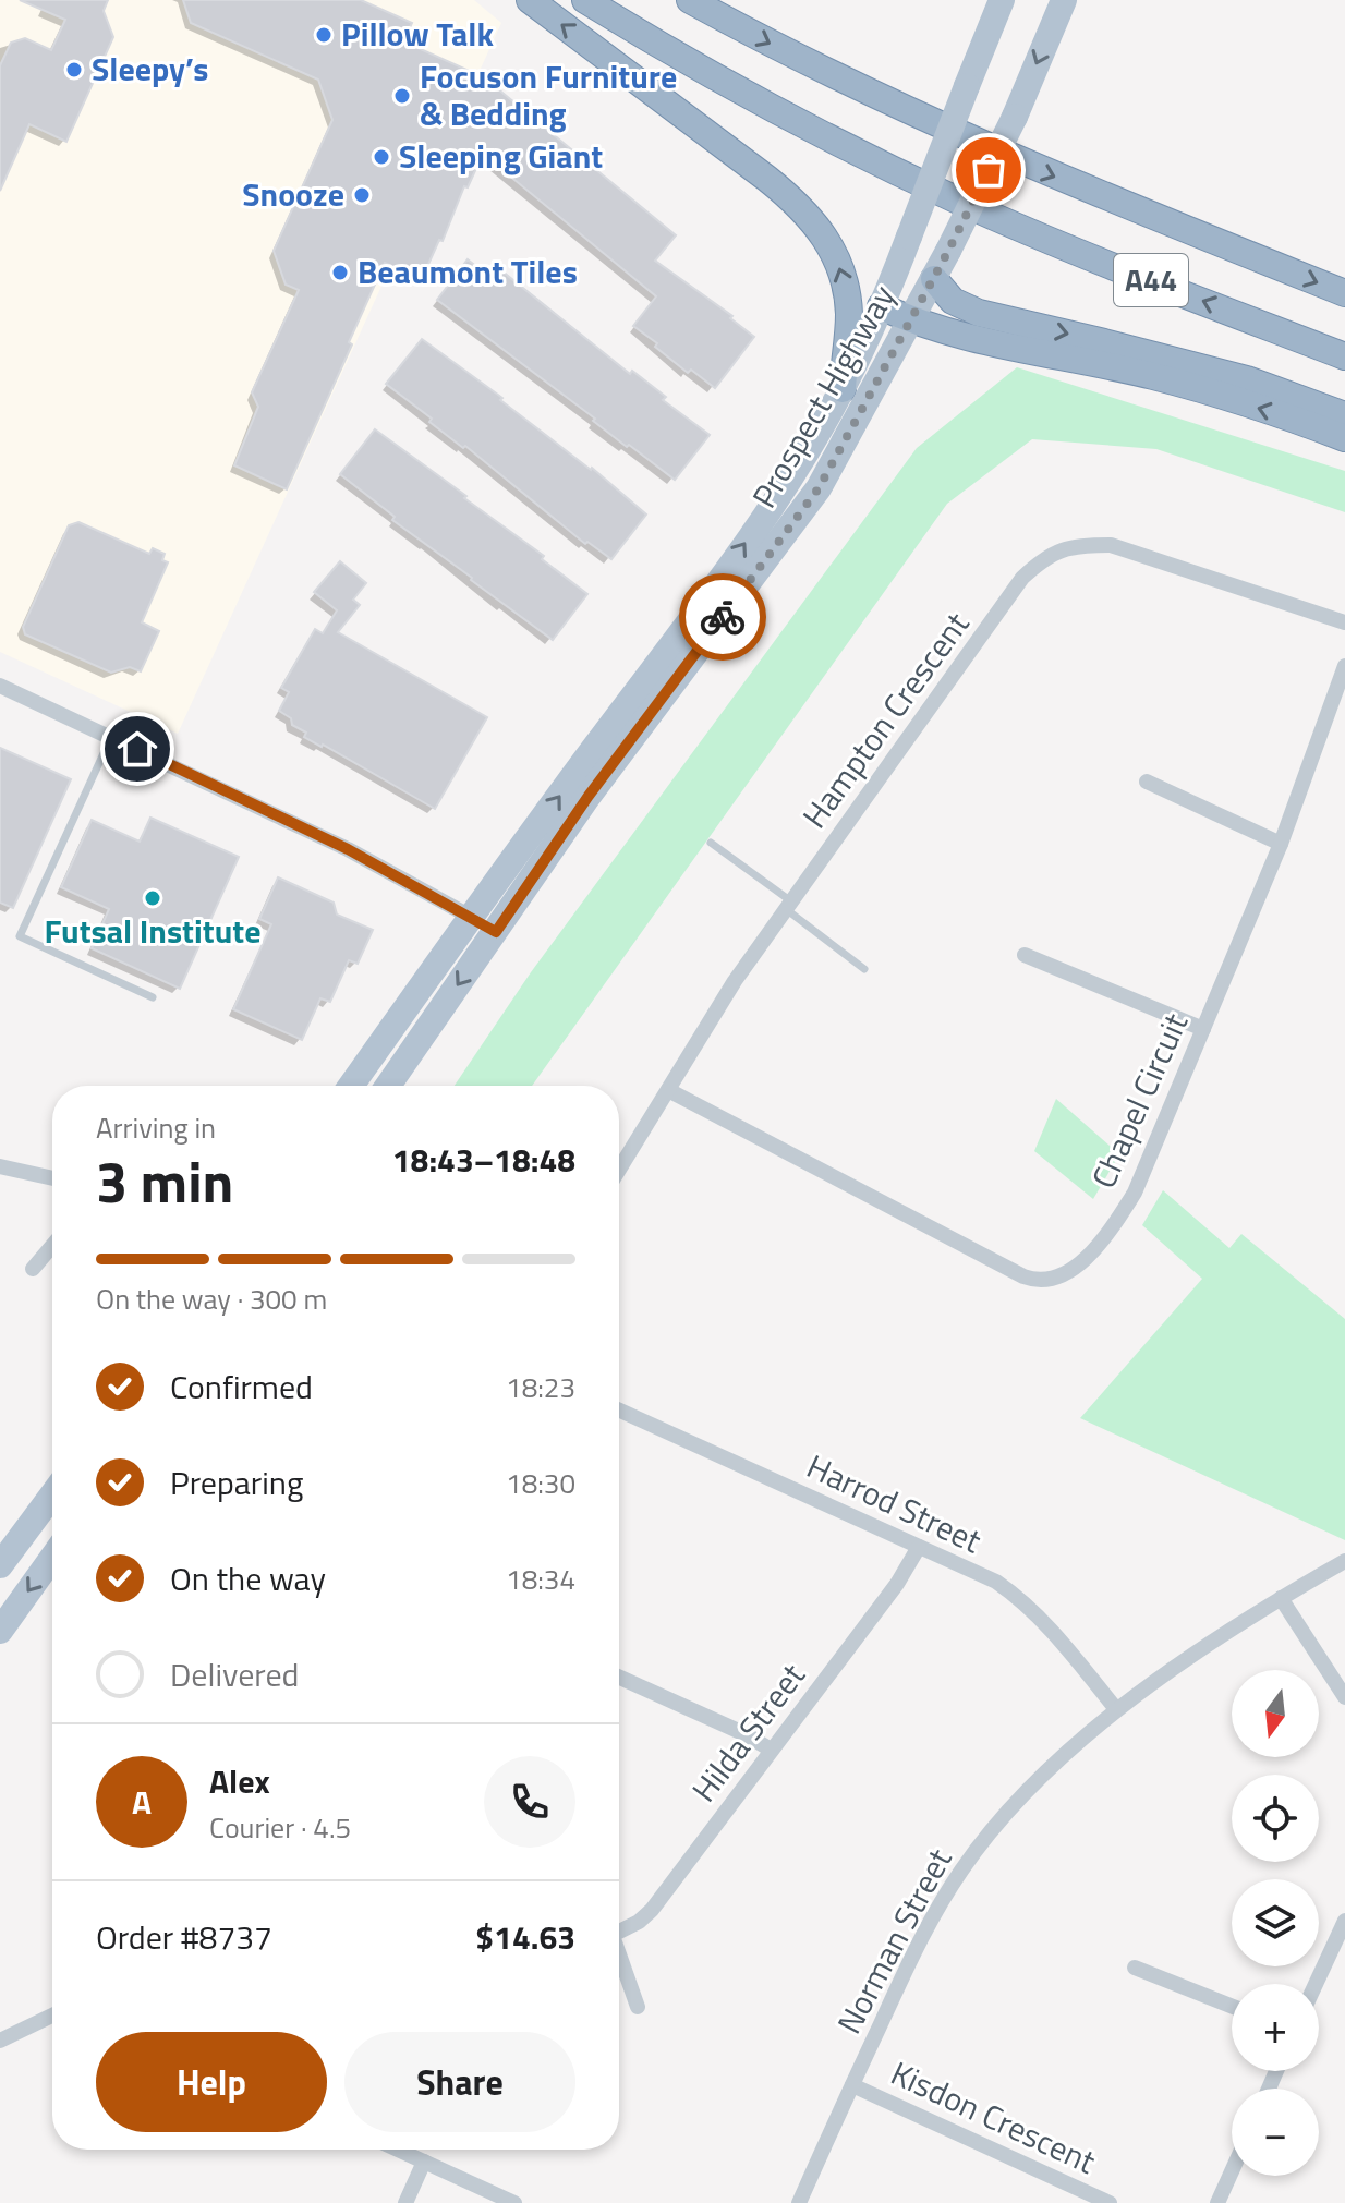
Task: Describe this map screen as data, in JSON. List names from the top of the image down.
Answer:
{
  "streets": {
    "highway": ["A44"],
    "main road": ["Prospect Highway"],
    "street": [
      "Hampton Crescent",
      "Chapel Circuit",
      "Harrod Street",
      "Hilda Street",
      "Norman Street",
      "Kisdon Crescent"
    ]
  },
  "crossings": [
    ["Hampton Crescent", "Chapel Circuit"],
    ["Harrod Street", "Hilda Street"],
    ["Harrod Street", "Norman Street"],
    ["Norman Street", "Kisdon Crescent"]
  ],
  "places": [
    "Pillow Talk",
    "Sleepy’s",
    "Focuson Furniture & Bedding",
    "Sleeping Giant",
    "Snooze",
    "Beaumont Tiles",
    "Futsal Institute"
  ],
  "north": "bottom",
  "page": {
    "heading": ["3 min", "Arriving in", "18:43–18:48"],
    "panel": [
      "Alex",
      "Courier · 4.5",
      "Order #8737",
      "$14.63"
    ],
    "bar": "On the way · 300 m",
    "list": [
      ["Confirmed", "18:23"],
      ["Preparing", "18:30"],
      ["On the way", "18:34"],
      "Delivered"
    ],
    "map_buttons": ["+", "−"],
    "round": "A",
    "buttons": ["Help", "Share"]
  }
}
